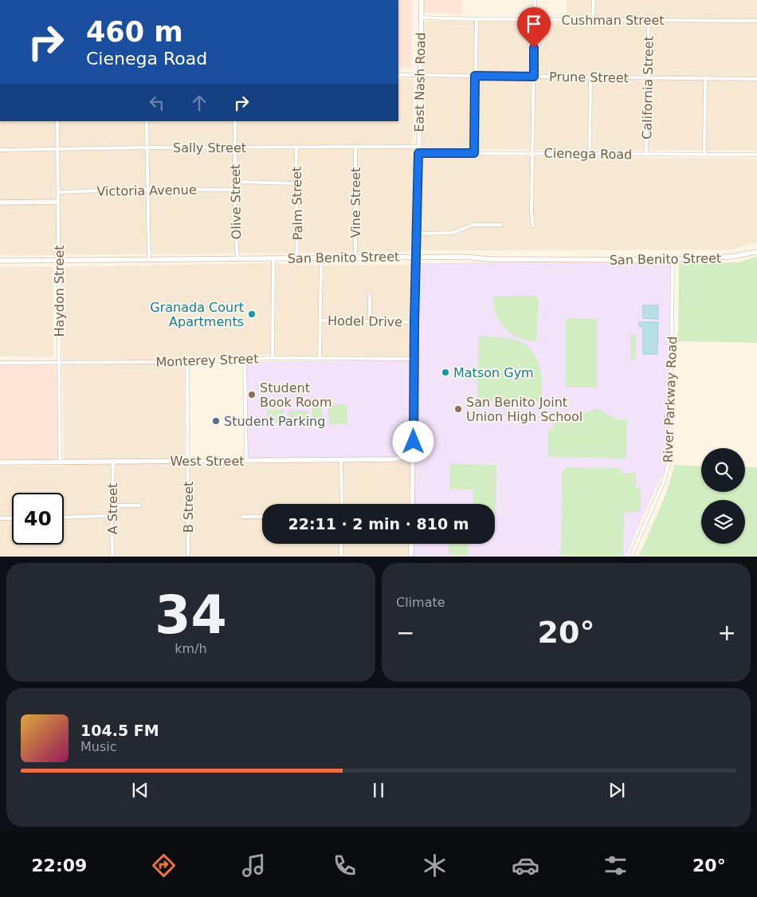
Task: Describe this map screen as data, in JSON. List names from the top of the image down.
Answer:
{
  "streets": {
    "street": [
      "Cushman Street",
      "Prune Street",
      "East Nash Road",
      "California Street",
      "Sally Street",
      "Cienega Road",
      "Victoria Avenue",
      "Olive Street",
      "Vine Street",
      "Palm Street",
      "San Benito Street",
      "Haydon Street",
      "Hodel Drive",
      "Monterey Street",
      "River Parkway Road",
      "West Street",
      "B Street",
      "A Street"
    ]
  },
  "crossings": [
    ["Cushman Street", "East Nash Road"],
    ["Cushman Street", "California Street"],
    ["Prune Street", "East Nash Road"],
    ["Prune Street", "California Street"],
    ["East Nash Road", "Sally Street"],
    ["East Nash Road", "Cienega Road"],
    ["East Nash Road", "San Benito Street"],
    ["East Nash Road", "Monterey Street"],
    ["East Nash Road", "West Street"],
    ["California Street", "Cienega Road"],
    ["Sally Street", "Olive Street"],
    ["Sally Street", "Vine Street"],
    ["Sally Street", "Palm Street"],
    ["Sally Street", "Haydon Street"],
    ["Victoria Avenue", "Olive Street"],
    ["Victoria Avenue", "Haydon Street"],
    ["Olive Street", "San Benito Street"],
    ["Vine Street", "San Benito Street"],
    ["Palm Street", "San Benito Street"],
    ["San Benito Street", "Haydon Street"],
    ["San Benito Street", "River Parkway Road"],
    ["Haydon Street", "Monterey Street"],
    ["Haydon Street", "West Street"],
    ["Monterey Street", "B Street"],
    ["West Street", "B Street"],
    ["West Street", "A Street"]
  ],
  "places": [
    "Granada Court Apartments",
    "Matson Gym",
    "Student Book Room",
    "San Benito Joint Union High School",
    "Student Parking"
  ],
  "page": {
    "turn": ["460 m", "Cienega Road"],
    "limit": "40",
    "trip": "22:11 · 2 min · 810 m",
    "tile": [
      ["34", "km/h"],
      "Climate"
    ],
    "heat": ["−", "20°", "+"],
    "song": ["104.5 FM", "Music"],
    "tabs": ["22:09", "20°"]
  }
}
